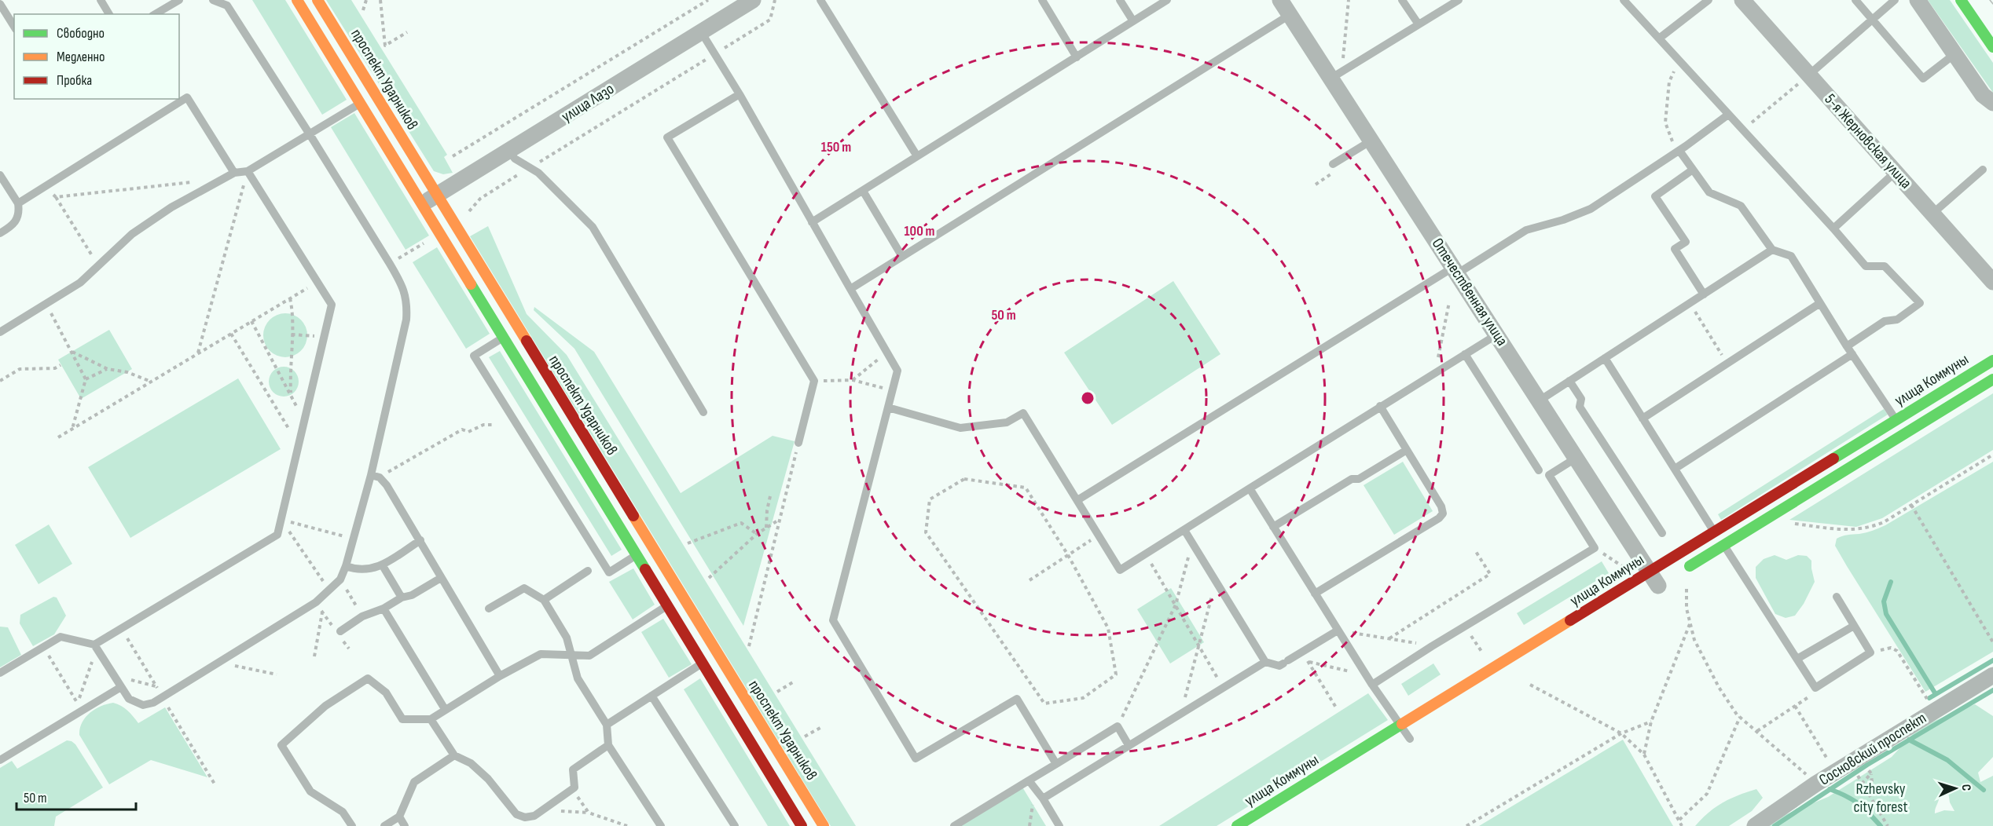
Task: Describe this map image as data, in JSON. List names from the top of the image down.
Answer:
{
  "streets": {
    "street": [
      "проспект Ударников",
      "улица Лазо",
      "5-я Жерновская улица",
      "Отечественная улица",
      "улица Коммуны",
      "Сосновский проспект"
    ]
  },
  "crossings": [
    ["проспект Ударников", "улица Лазо"],
    ["Отечественная улица", "улица Коммуны"]
  ],
  "parks": ["Rzhevsky city forest"],
  "legend": ["Свободно", "Медленно", "Пробка"],
  "scale_bar": "50 m",
  "north": "right",
  "rings": ["150 m", "100 m", "50 m"]
}
